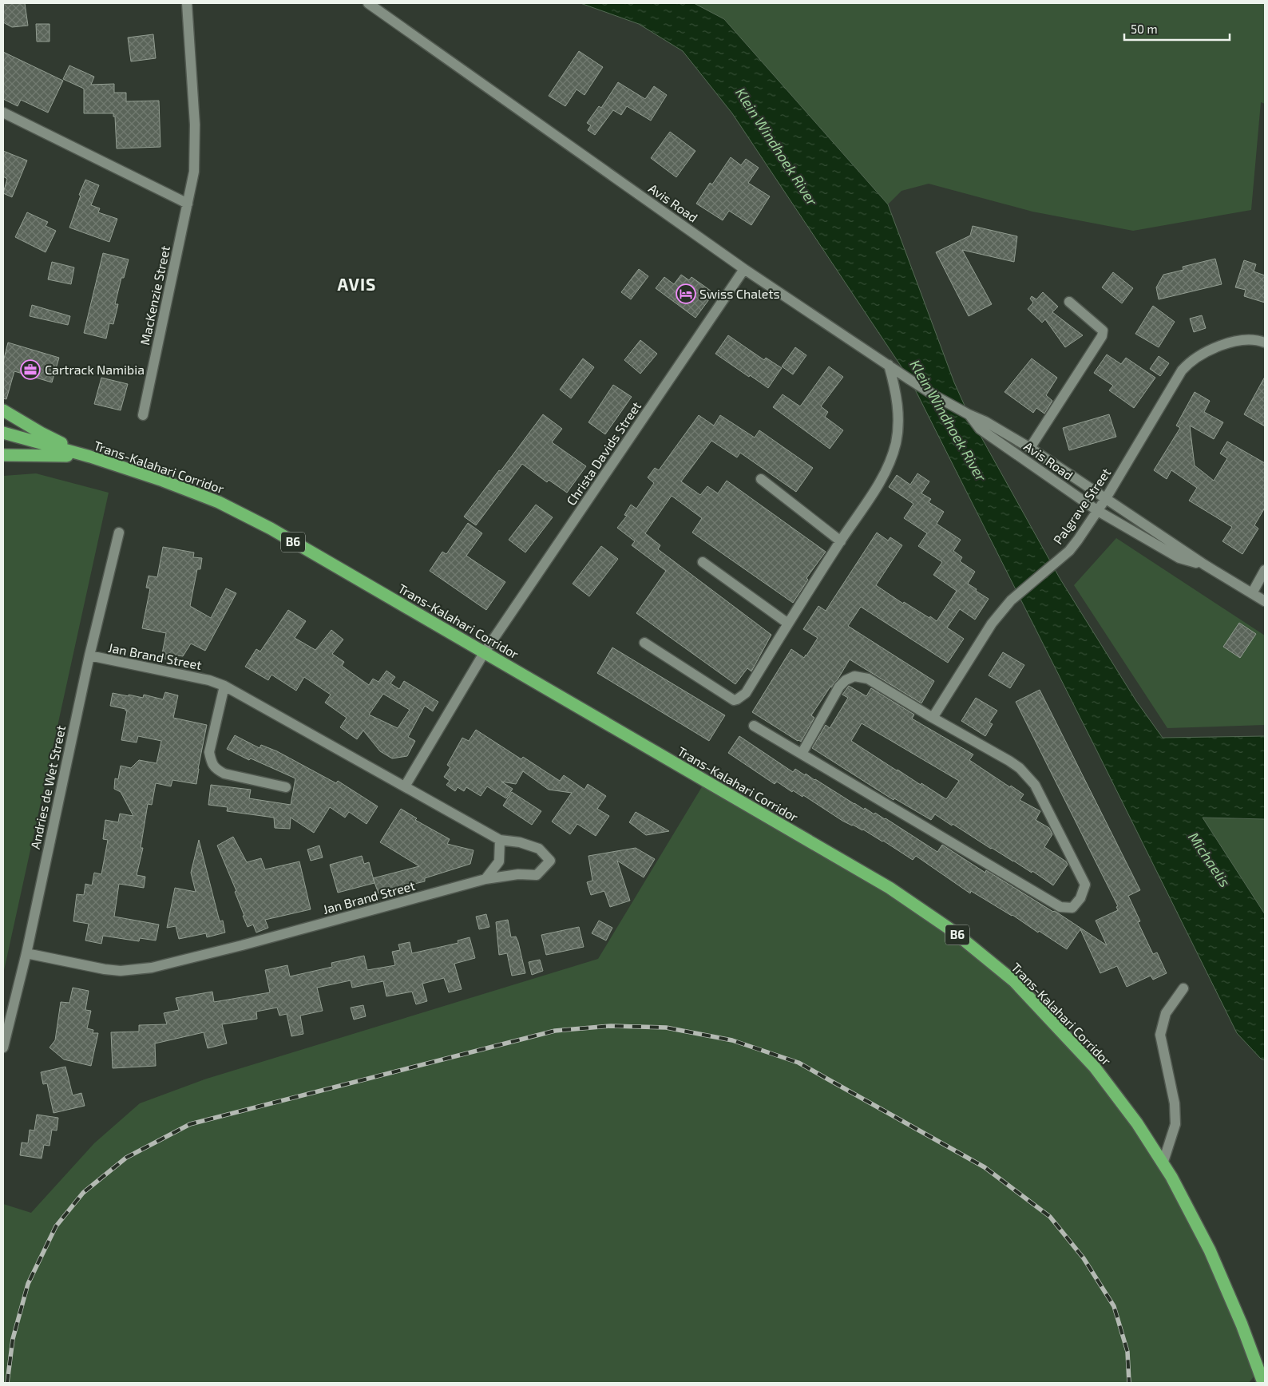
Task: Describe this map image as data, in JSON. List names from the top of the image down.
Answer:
{
  "streets": {
    "highway": ["Trans-Kalahari Corridor", "B6"],
    "street": [
      "Avis Road",
      "MacKenzie Street",
      "Christa Davids Street",
      "Palgrave Street",
      "Jan Brand Street",
      "Andries de Wet Street"
    ]
  },
  "crossings": [
    ["Avis Road", "Christa Davids Street"],
    ["Avis Road", "Palgrave Street"],
    ["Christa Davids Street", "Trans-Kalahari Corridor"],
    ["Trans-Kalahari Corridor", "B6"],
    ["Jan Brand Street", "Andries de Wet Street"]
  ],
  "districts": ["AVIS"],
  "water": ["Klein Windhoek River", "Michaelis"],
  "places": {
    "hotel": ["Swiss Chalets"],
    "office": ["Cartrack Namibia"]
  },
  "scale_bar": "50 m"
}
